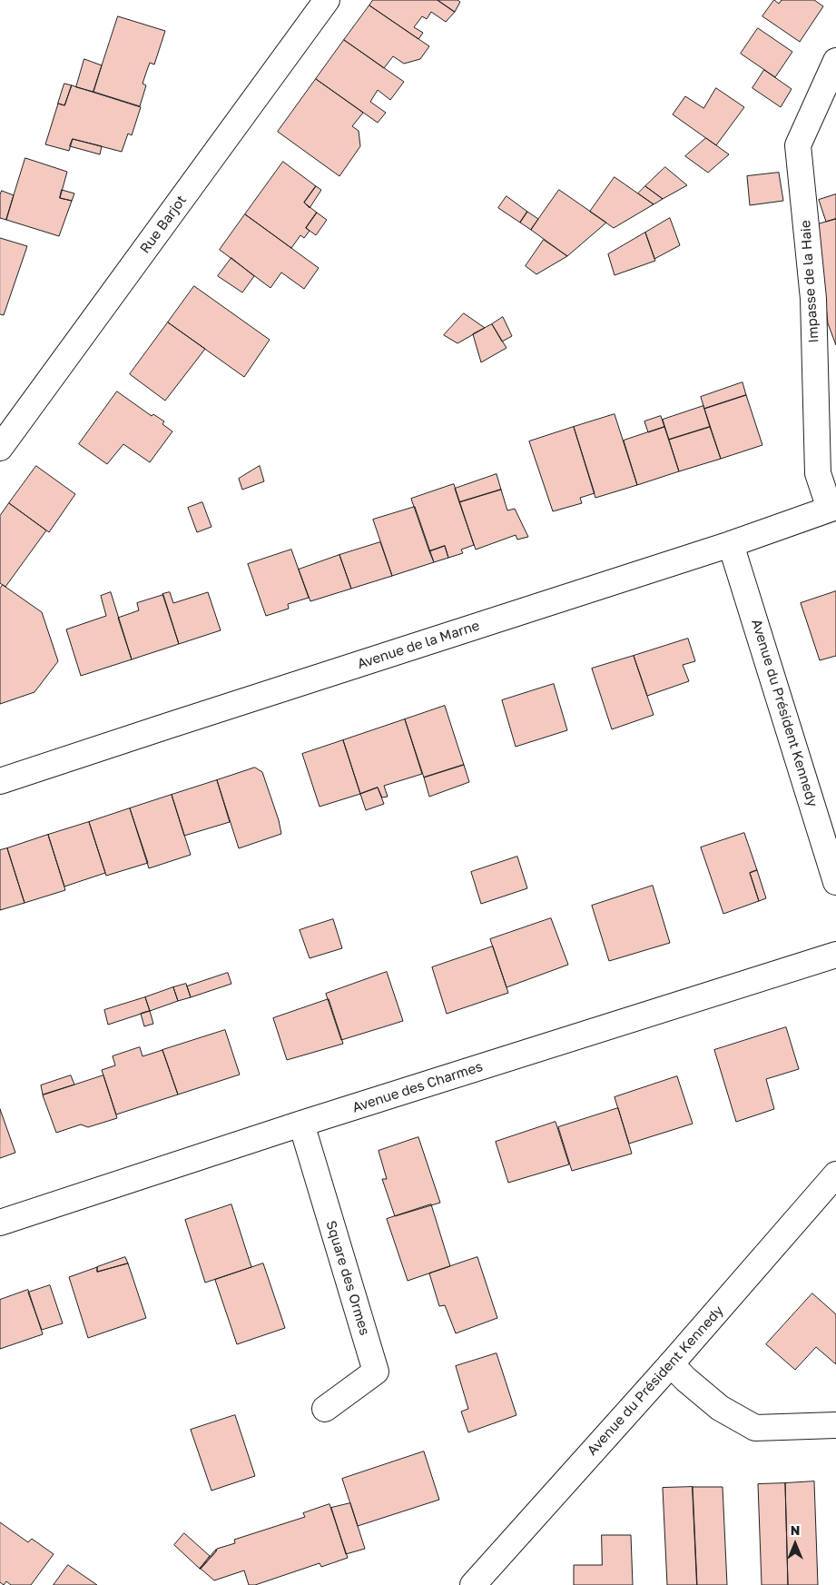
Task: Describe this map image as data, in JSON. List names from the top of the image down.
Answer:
{
  "streets": {
    "street": [
      "Rue Barjot",
      "Impasse de la Haie",
      "Avenue de la Marne",
      "Avenue du Président Kennedy",
      "Avenue des Charmes",
      "Square des Ormes"
    ]
  },
  "crossings": [
    ["Impasse de la Haie", "Avenue de la Marne"],
    ["Avenue de la Marne", "Avenue du Président Kennedy"],
    ["Avenue des Charmes", "Square des Ormes"]
  ],
  "north": "top"
}
